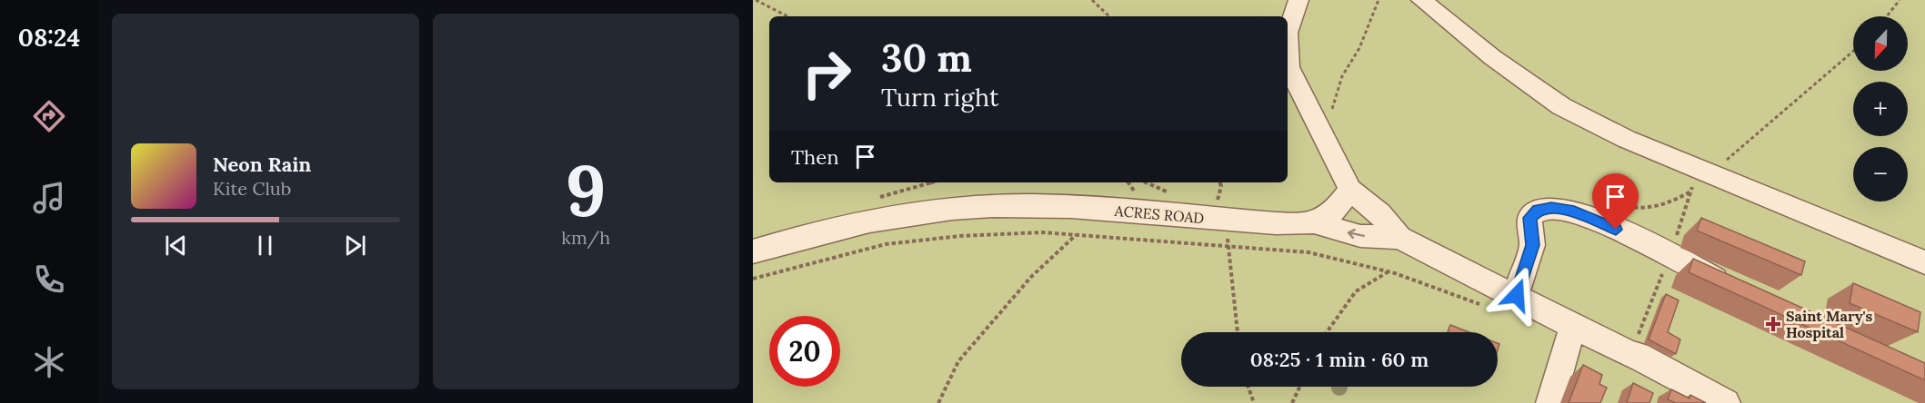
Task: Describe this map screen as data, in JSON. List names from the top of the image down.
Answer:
{
  "streets": {
    "street": ["ACRES ROAD"]
  },
  "places": {
    "health": ["Saint Mary's Hospital"]
  },
  "north": "bottom",
  "page": {
    "tabs": "08:24",
    "tile": ["9", "km/h"],
    "map_buttons": ["+", "−"],
    "turn": ["30 m", "Turn right"],
    "then": "Then",
    "song": ["Neon Rain", "Kite Club"],
    "limit": "20",
    "trip": "08:25 · 1 min · 60 m"
  }
}
